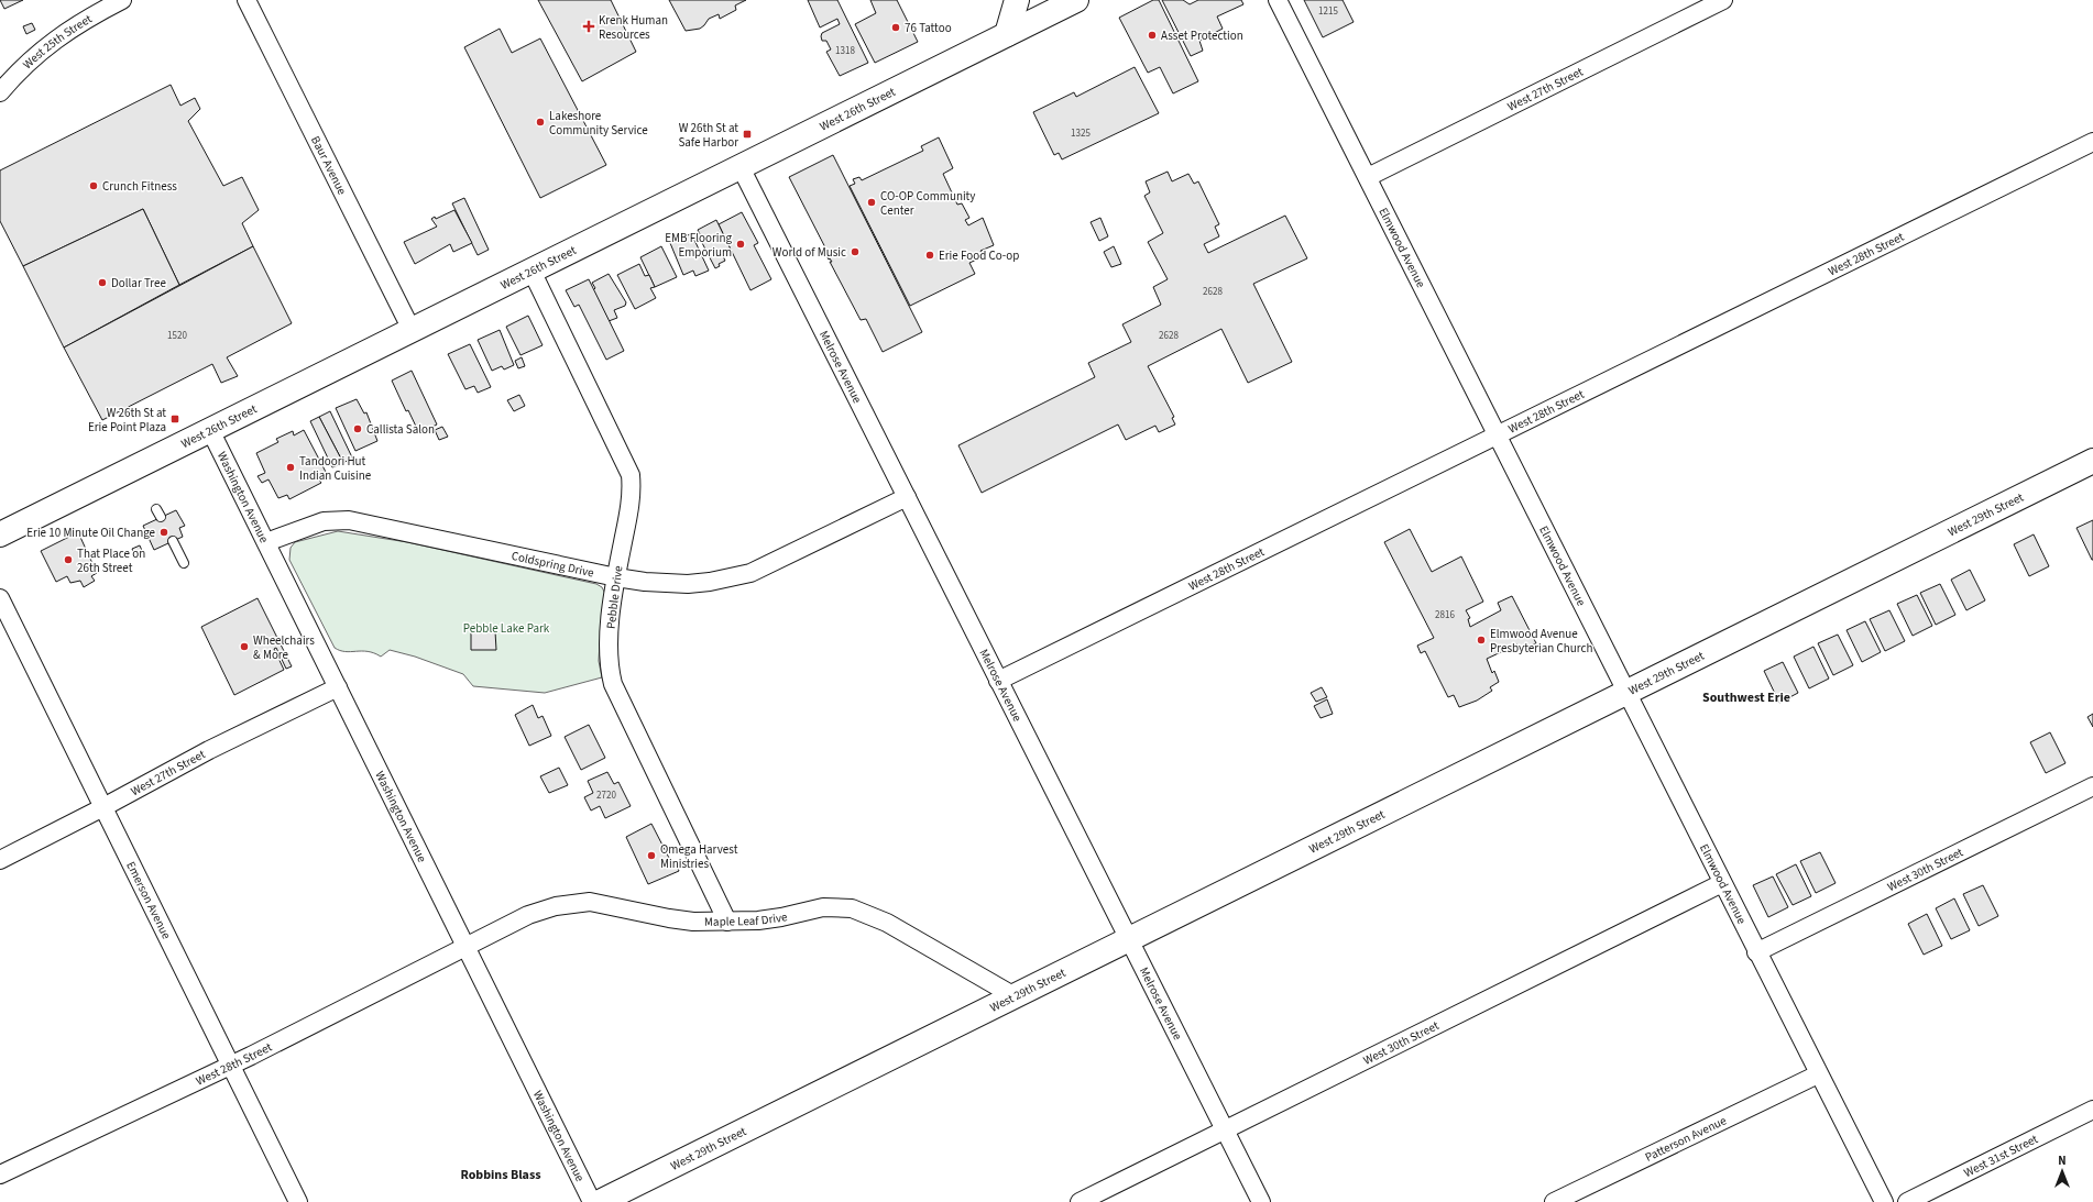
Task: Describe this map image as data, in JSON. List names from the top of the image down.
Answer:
{
  "streets": {
    "street": [
      "West 25th Street",
      "West 27th Street",
      "West 26th Street",
      "Baur Avenue",
      "Elmwood Avenue",
      "West 28th Street",
      "Melrose Avenue",
      "Washington Avenue",
      "West 29th Street",
      "Coldspring Drive",
      "Pebble Drive",
      "West 30th Street",
      "Emerson Avenue",
      "Maple Leaf Drive",
      "Patterson Avenue",
      "West 31st Street"
    ]
  },
  "crossings": [
    ["West 27th Street", "Elmwood Avenue"],
    ["West 27th Street", "Washington Avenue"],
    ["West 27th Street", "Emerson Avenue"],
    ["West 26th Street", "Baur Avenue"],
    ["West 26th Street", "Melrose Avenue"],
    ["West 26th Street", "Washington Avenue"],
    ["West 26th Street", "Pebble Drive"],
    ["Elmwood Avenue", "West 28th Street"],
    ["Elmwood Avenue", "West 29th Street"],
    ["Elmwood Avenue", "West 30th Street"],
    ["Elmwood Avenue", "Patterson Avenue"],
    ["West 28th Street", "Melrose Avenue"],
    ["West 28th Street", "Washington Avenue"],
    ["West 28th Street", "Emerson Avenue"],
    ["West 28th Street", "Maple Leaf Drive"],
    ["Melrose Avenue", "West 29th Street"],
    ["Melrose Avenue", "Coldspring Drive"],
    ["Melrose Avenue", "West 30th Street"],
    ["Washington Avenue", "Coldspring Drive"],
    ["Washington Avenue", "Maple Leaf Drive"],
    ["West 29th Street", "Maple Leaf Drive"],
    ["Coldspring Drive", "Pebble Drive"],
    ["Pebble Drive", "Maple Leaf Drive"]
  ],
  "districts": ["Southwest Erie", "Robbins Blass"],
  "parks": ["Pebble Lake Park"],
  "places": {
    "health": ["Krenk Human Resources"],
    "other": [
      "76 Tattoo",
      "Asset Protection",
      "Lakeshore Community Service",
      "Crunch Fitness",
      "CO-OP Community Center",
      "EMB Flooring Emporium",
      "World of Music",
      "Erie Food Co-op",
      "Dollar Tree",
      "Callista Salon",
      "Tandoori Hut Indian Cuisine",
      "Erie 10 Minute Oil Change",
      "That Place on 26th Street",
      "Elmwood Avenue Presbyterian Church",
      "Wheelchairs & More",
      "Omega Harvest Ministries"
    ],
    "transit": ["W 26th St at Safe Harbor", "W 26th St at Erie Point Plaza"]
  },
  "house_numbers": [
    "1215",
    "1318",
    "1325",
    "2628",
    "1520",
    "2628",
    "2816",
    "2720"
  ],
  "north": "top"
}
